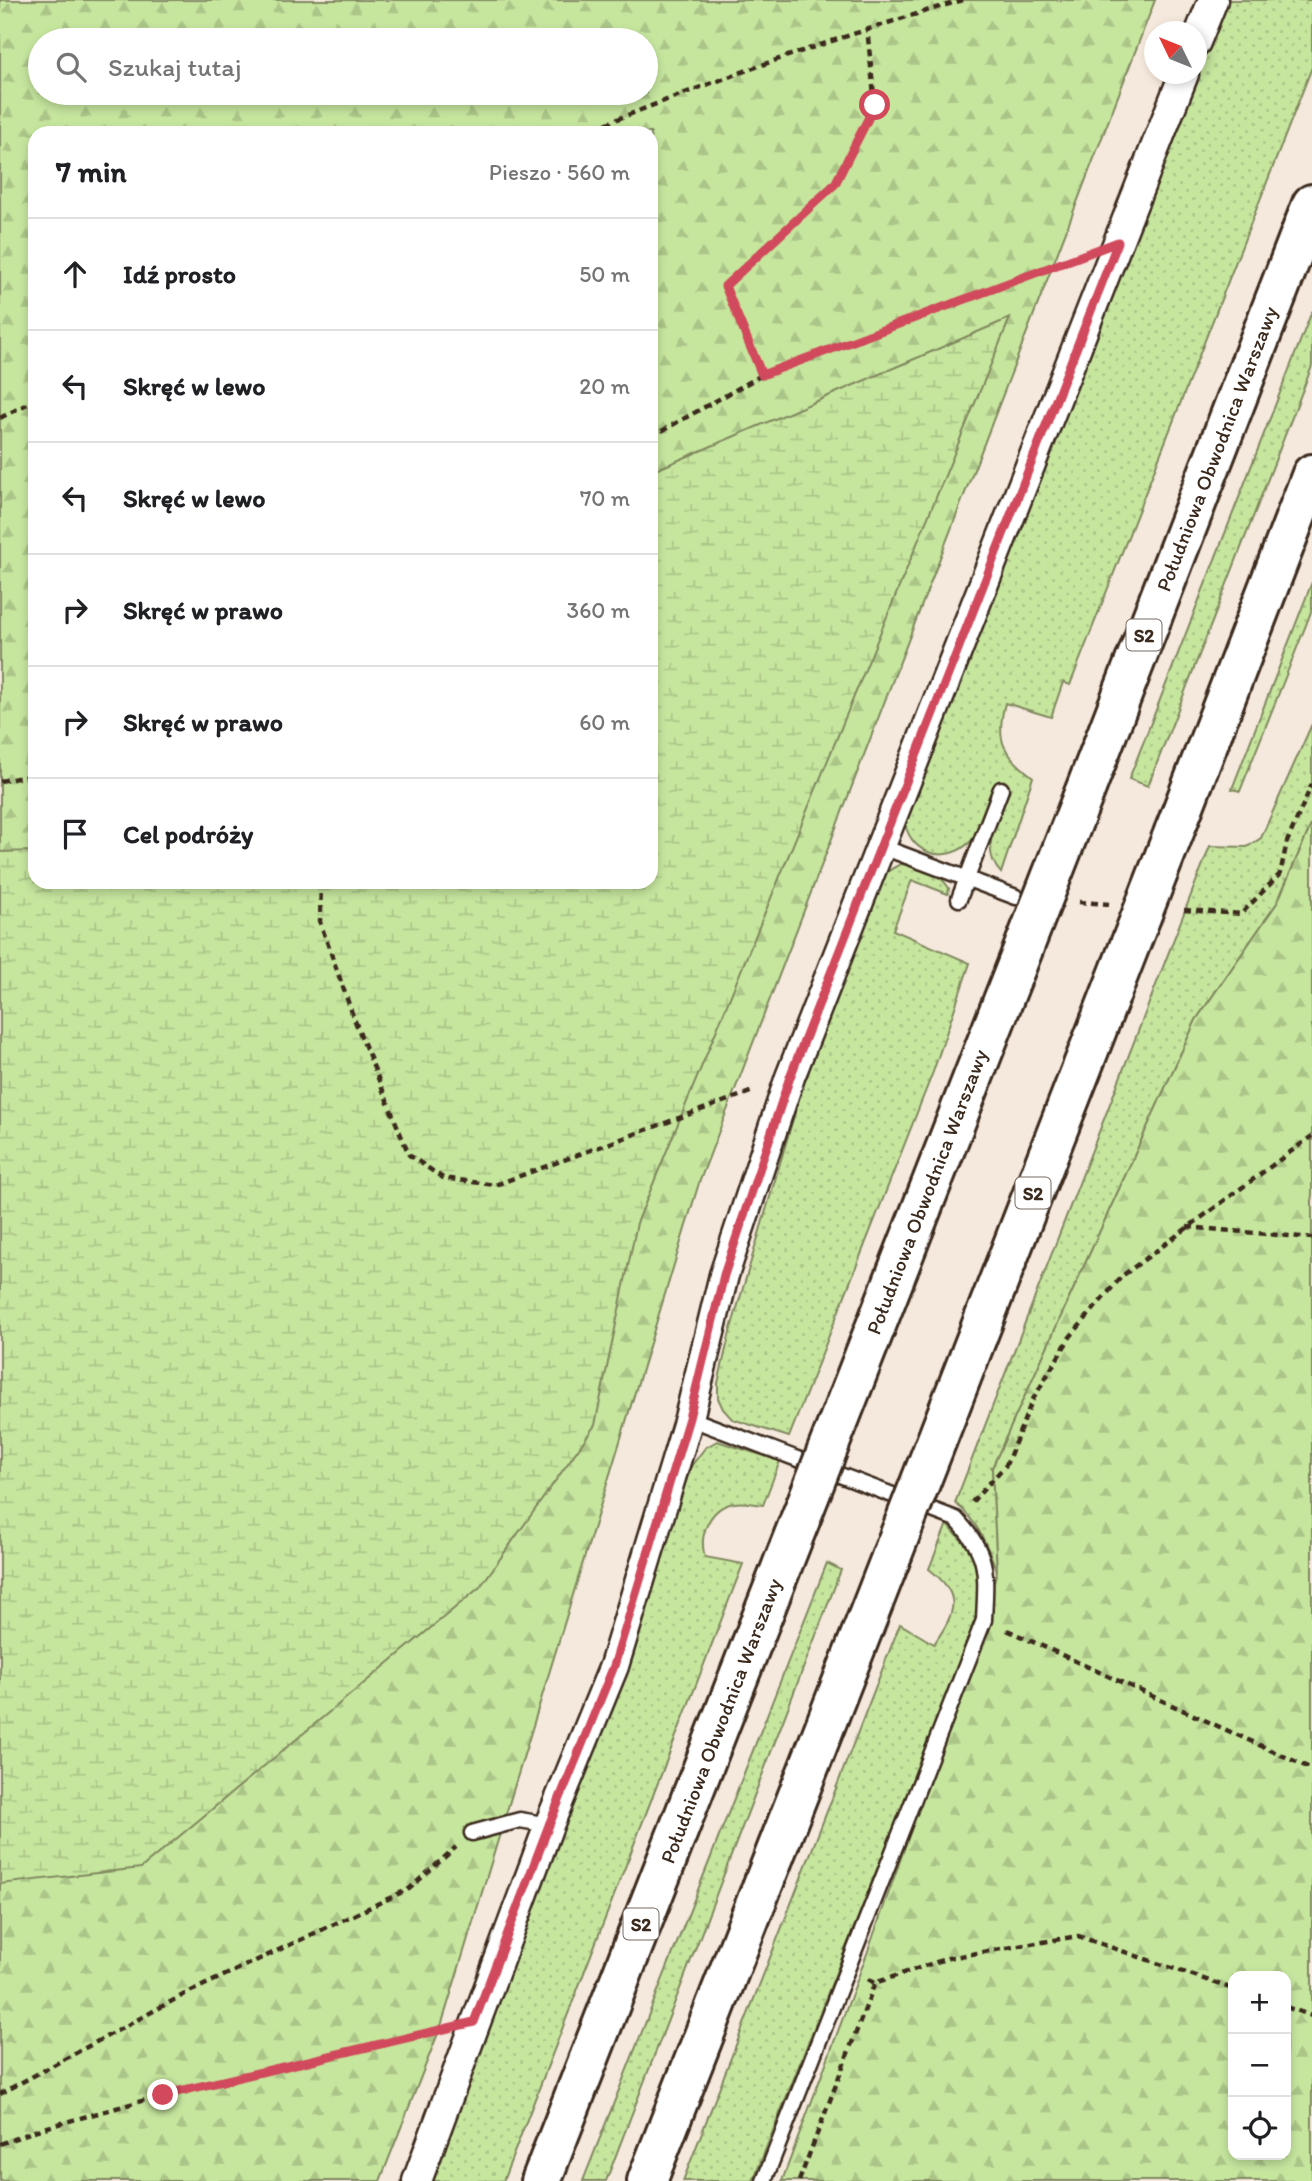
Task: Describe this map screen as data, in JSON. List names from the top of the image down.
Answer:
{
  "streets": {
    "highway": ["Południowa Obwodnica Warszawy", "S2"]
  },
  "north": "top left",
  "page": {
    "search": "Szukaj tutaj",
    "heading": ["7 min", "Pieszo · 560 m"],
    "list": [
      ["Idź prosto", "50 m"],
      ["Skręć w lewo", "20 m"],
      ["Skręć w lewo", "70 m"],
      ["Skręć w prawo", "360 m"],
      ["Skręć w prawo", "60 m"],
      "Cel podróży"
    ],
    "map_buttons": ["+", "−"]
  }
}
